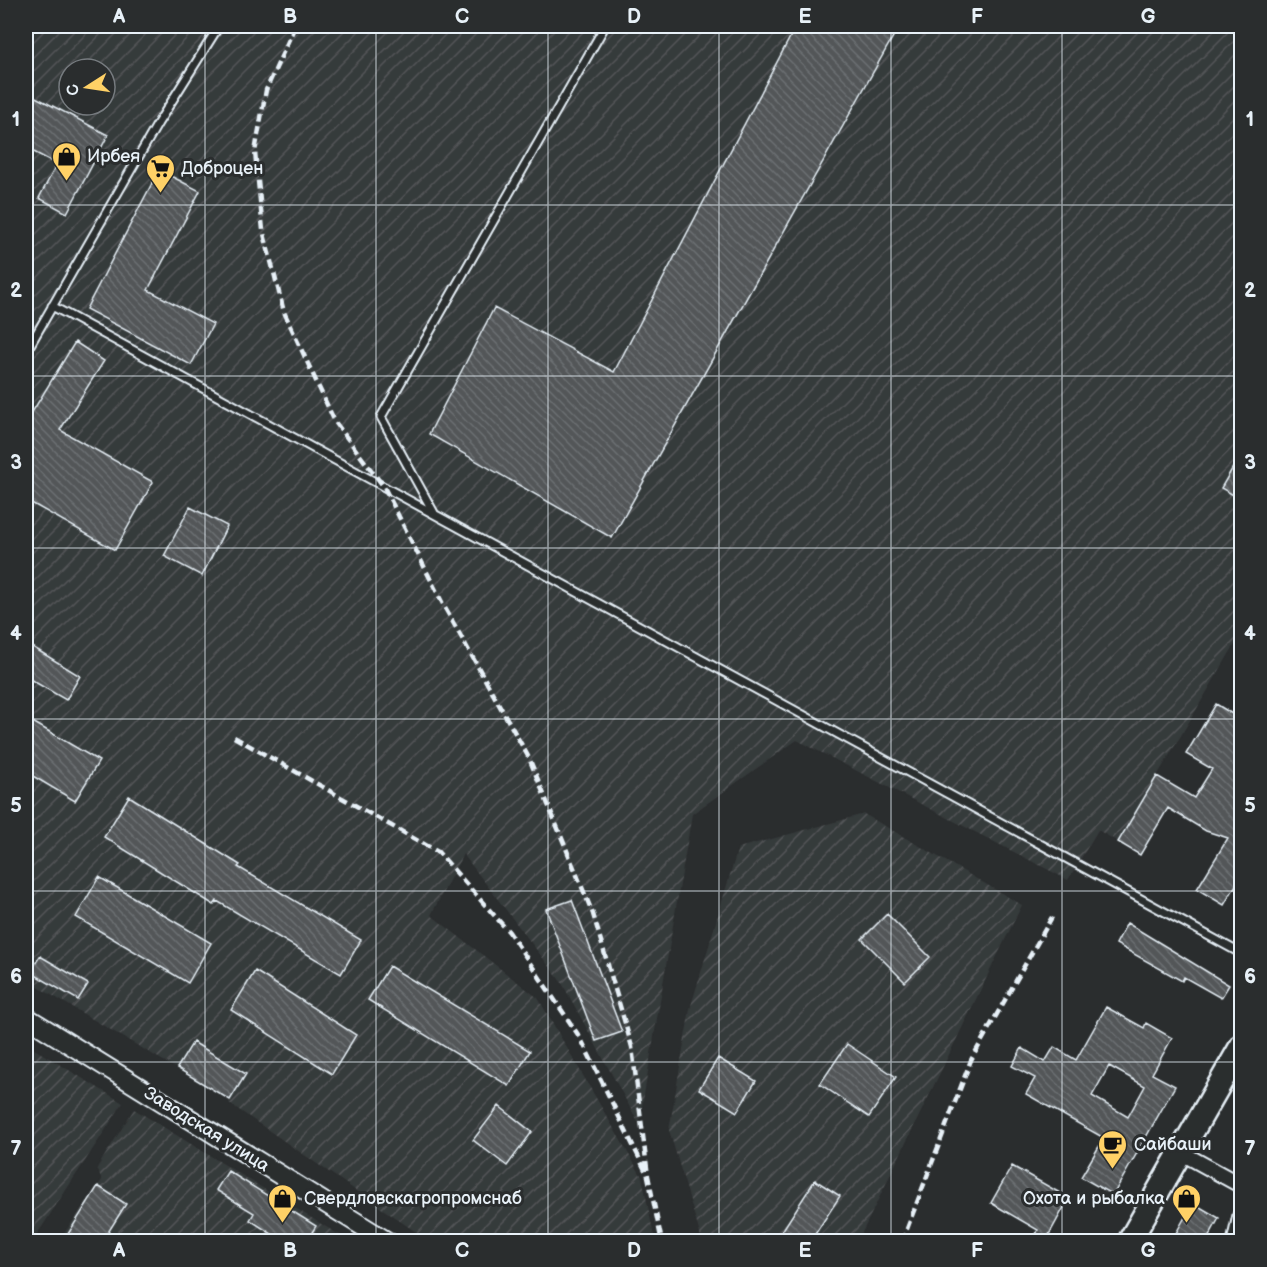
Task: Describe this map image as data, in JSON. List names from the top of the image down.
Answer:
{
  "streets": {
    "street": ["Заводская улица"]
  },
  "places": {
    "shop": ["Ирбея", "Свердловскагропромснаб", "Охота и рыбалка"],
    "supermarket": ["Доброцен"],
    "cafe": ["Сайбаши"]
  },
  "north": "left",
  "grid": {
    "columns": [
      "A",
      "B",
      "C",
      "D",
      "E",
      "F",
      "G"
    ],
    "rows": [
      "1",
      "2",
      "3",
      "4",
      "5",
      "6",
      "7"
    ]
  }
}
